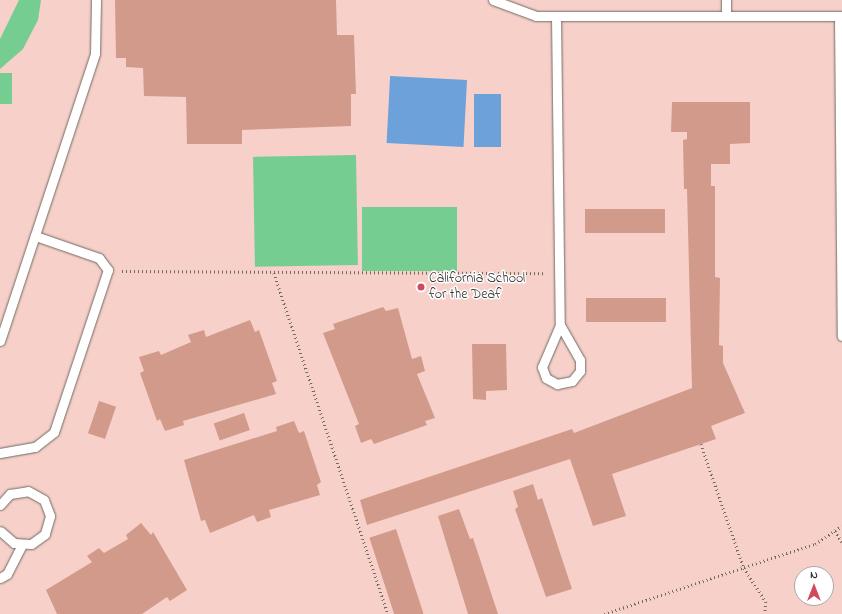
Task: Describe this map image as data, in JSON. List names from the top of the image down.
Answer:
{
  "places": ["California School for the Deaf"],
  "north": "top"
}
